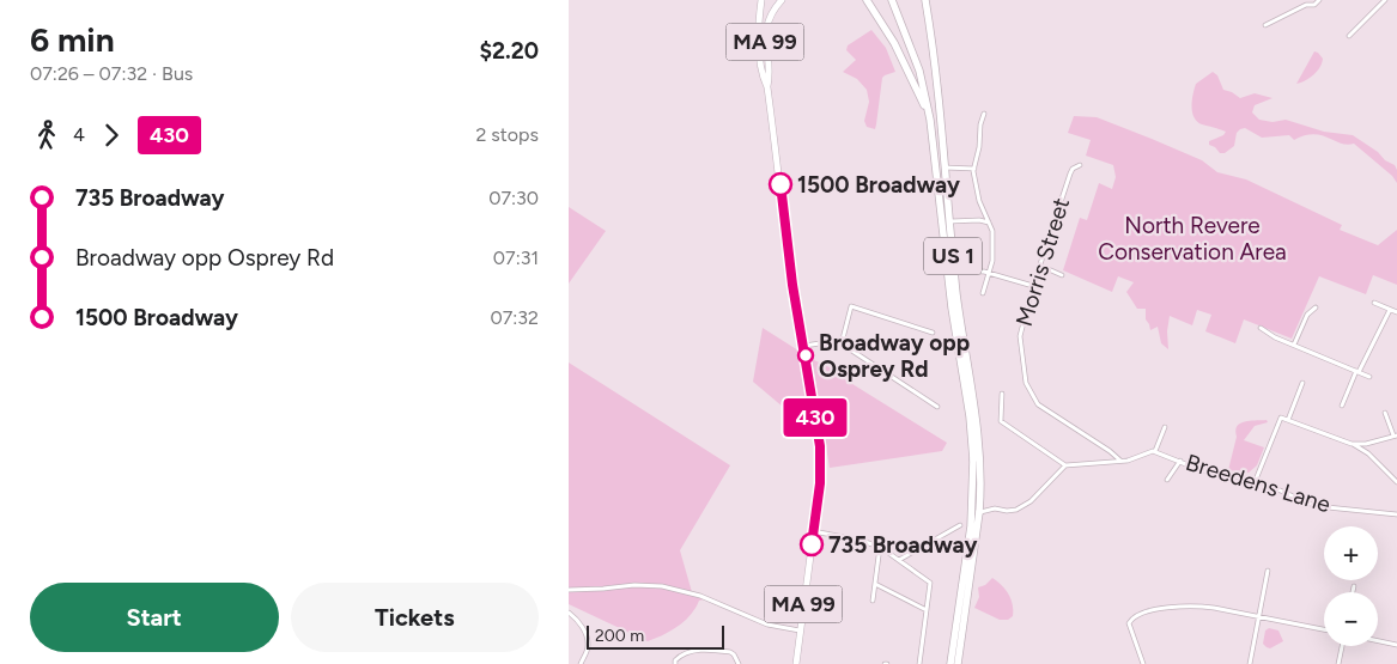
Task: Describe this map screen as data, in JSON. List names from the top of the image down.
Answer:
{
  "streets": {
    "highway": ["US 1"],
    "main road": ["MA 99"],
    "street": ["Morris Street", "Breedens Lane"]
  },
  "parks": ["North Revere Conservation Area"],
  "places": ["1500 Broadway", "Broadway opp Osprey Rd", "735 Broadway"],
  "lines": ["bus line 430"],
  "scale_bar": "200 m",
  "page": {
    "heading": ["6 min", "07:26 – 07:32 · Bus", "$2.20"],
    "on_map": "430",
    "legs": ["4", "430", "2 stops"],
    "list": [
      {
        "name": "735 Broadway",
        "value": "07:30"
      },
      {
        "name": "Broadway opp Osprey Rd",
        "value": "07:31"
      },
      {
        "name": "1500 Broadway",
        "value": "07:32"
      }
    ],
    "map_buttons": ["+", "−"],
    "buttons": ["Start", "Tickets"],
    "scale": "200 m"
  }
}
